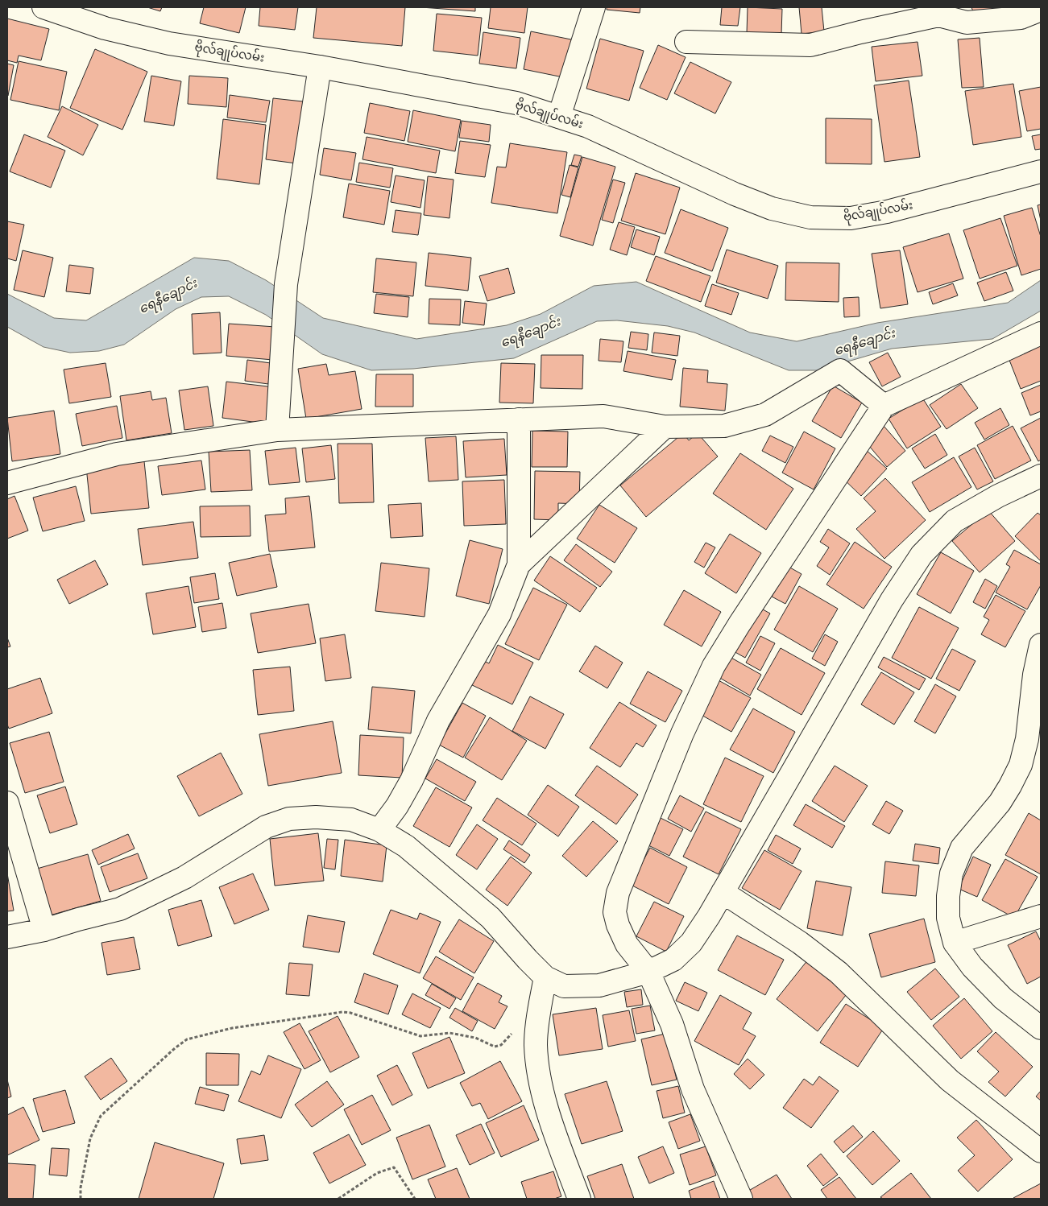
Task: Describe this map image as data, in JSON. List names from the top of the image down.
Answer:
{
  "streets": {
    "street": ["ဗိုလ်‌ချုပ်‌လမ်း"]
  },
  "water": ["ရေနီချောင်း"]
}
